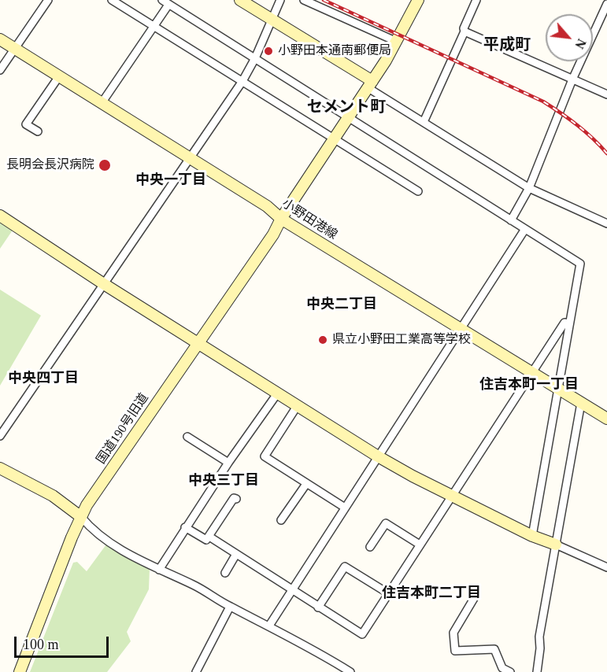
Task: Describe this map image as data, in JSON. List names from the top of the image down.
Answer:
{
  "streets": {
    "street": ["小野田港線", "国道190号旧道"]
  },
  "crossings": [
    ["小野田港線", "国道190号旧道"]
  ],
  "districts": [
    "平成町",
    "セメント町",
    "中央一丁目",
    "中央二丁目",
    "中央四丁目",
    "住吉本町一丁目",
    "中央三丁目",
    "住吉本町二丁目"
  ],
  "places": ["小野田本通南郵便局", "長明会長沢病院", "県立小野田工業高等学校"],
  "scale_bar": "100 m",
  "north": "bottom right"
}
